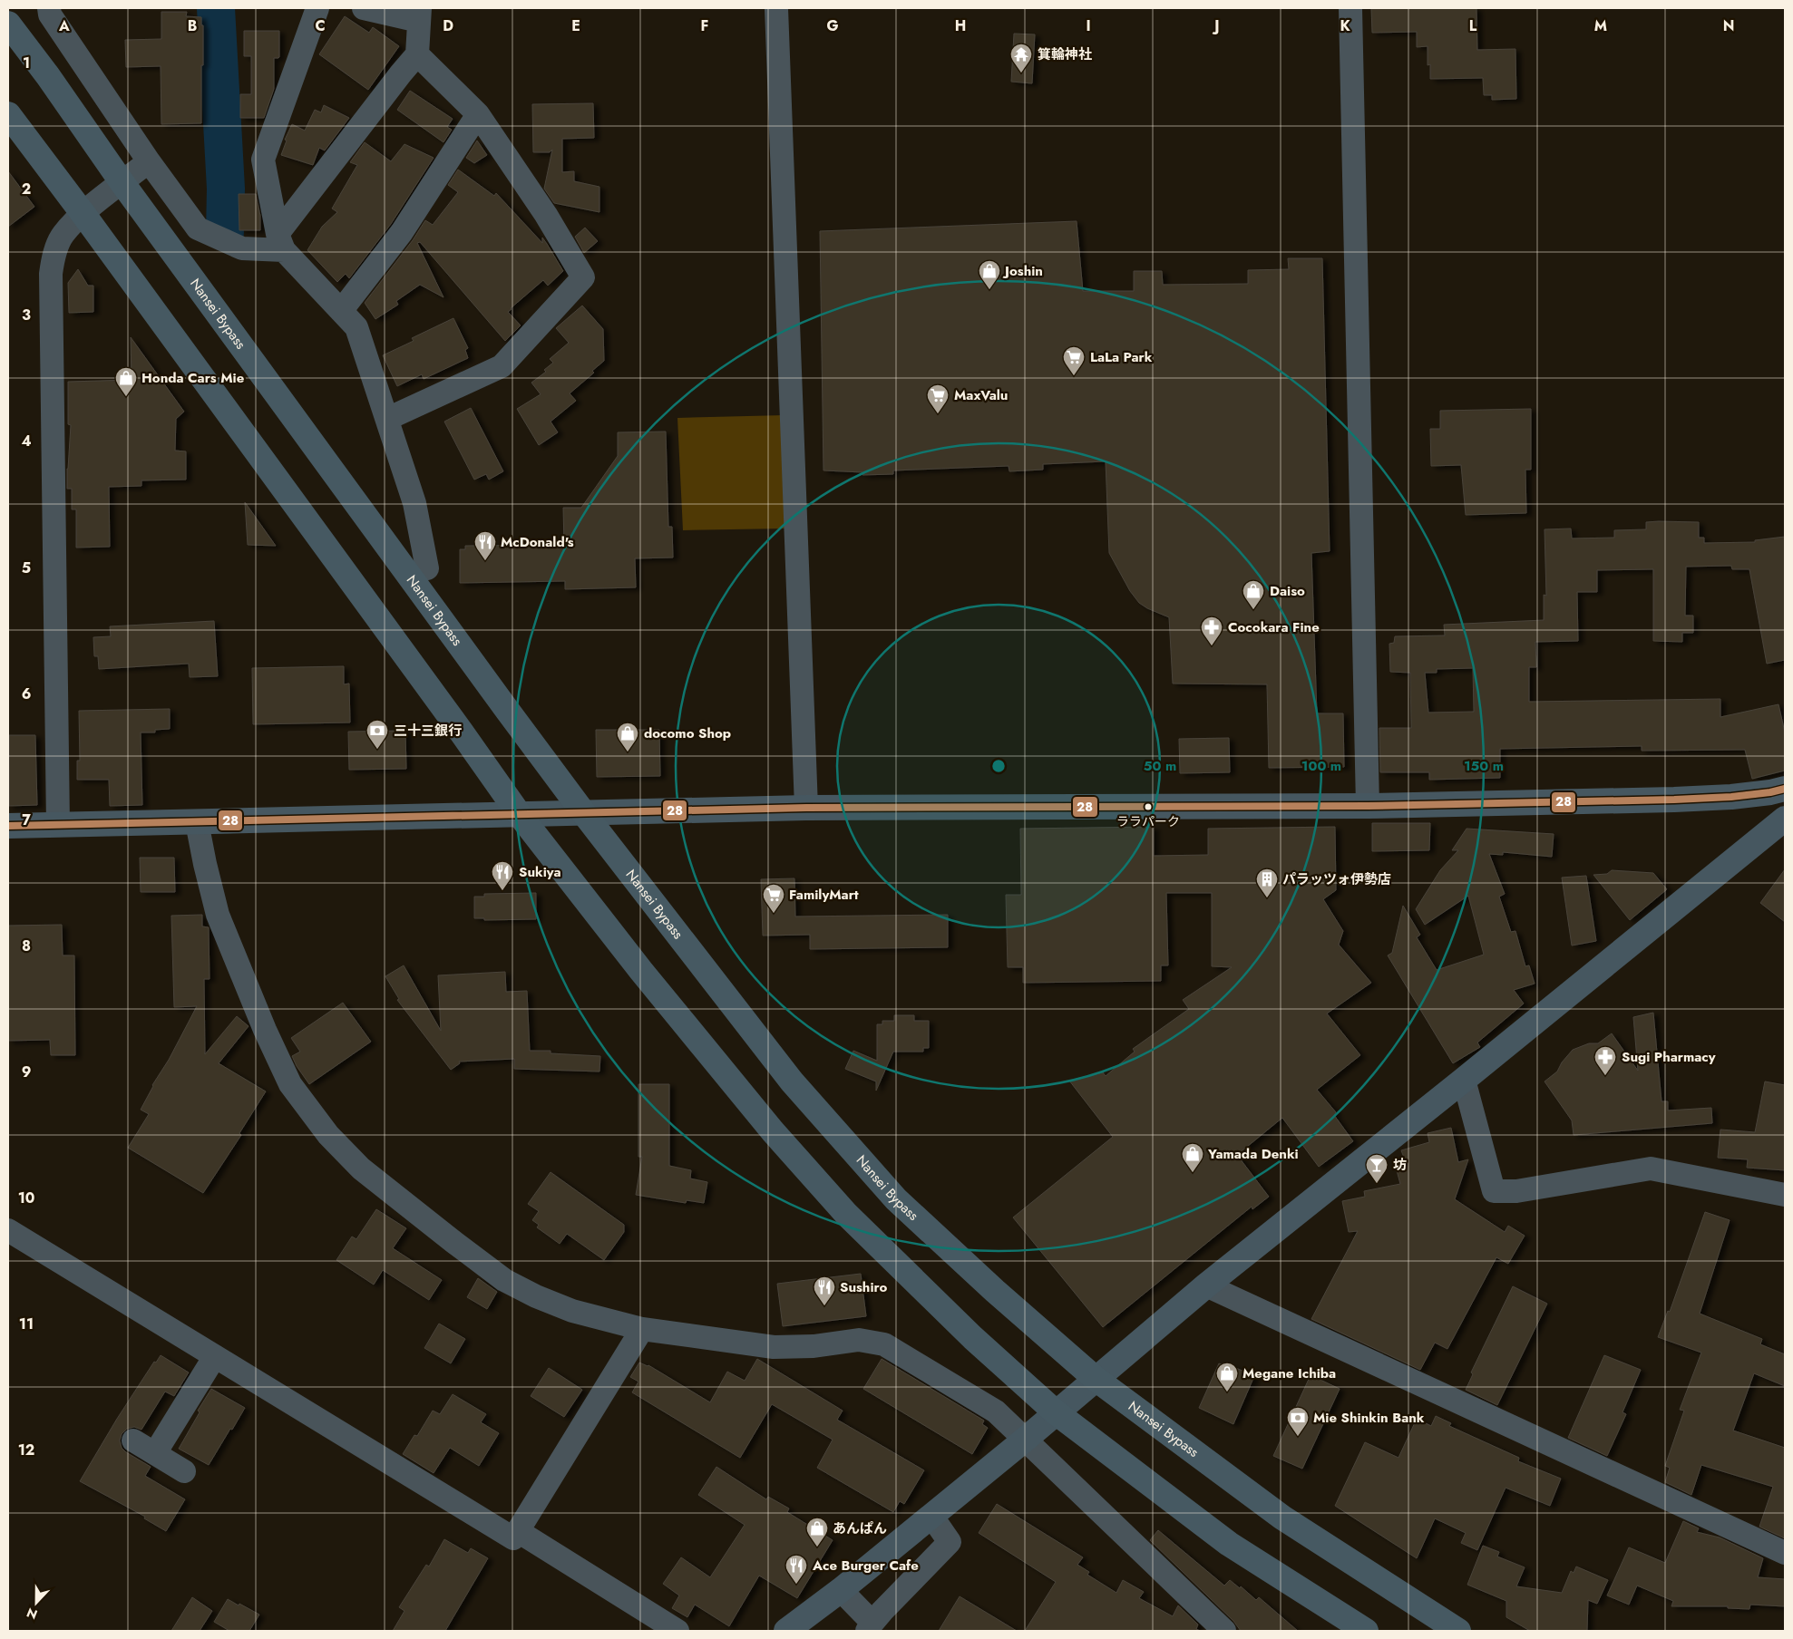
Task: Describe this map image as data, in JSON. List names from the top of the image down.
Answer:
{
  "streets": {
    "highway": ["Nansei Bypass"]
  },
  "places": {
    "temple": ["箕輪神社"],
    "shop": [
      "Joshin",
      "Honda Cars Mie",
      "Daiso",
      "docomo Shop",
      "Yamada Denki",
      "Megane Ichiba",
      "あんぱん"
    ],
    "supermarket": ["LaLa Park", "MaxValu", "FamilyMart"],
    "restaurant": [
      "McDonald's",
      "Sukiya",
      "Sushiro",
      "Ace Burger Cafe"
    ],
    "pharmacy": ["Cocokara Fine", "Sugi Pharmacy"],
    "bank": ["三十三銀行", "Mie Shinkin Bank"],
    "other": ["ララパーク"],
    "building": ["パラッツォ伊勢店"],
    "bar": ["坊"]
  },
  "lines": ["transit line 28"],
  "north": "bottom",
  "grid": {
    "columns": [
      "A",
      "B",
      "C",
      "D",
      "E",
      "F",
      "G",
      "H",
      "I",
      "J",
      "K",
      "L",
      "M",
      "N"
    ],
    "rows": [
      "1",
      "2",
      "3",
      "4",
      "5",
      "6",
      "7",
      "8",
      "9",
      "10",
      "11",
      "12"
    ]
  },
  "rings": ["50 m", "100 m", "150 m"]
}
